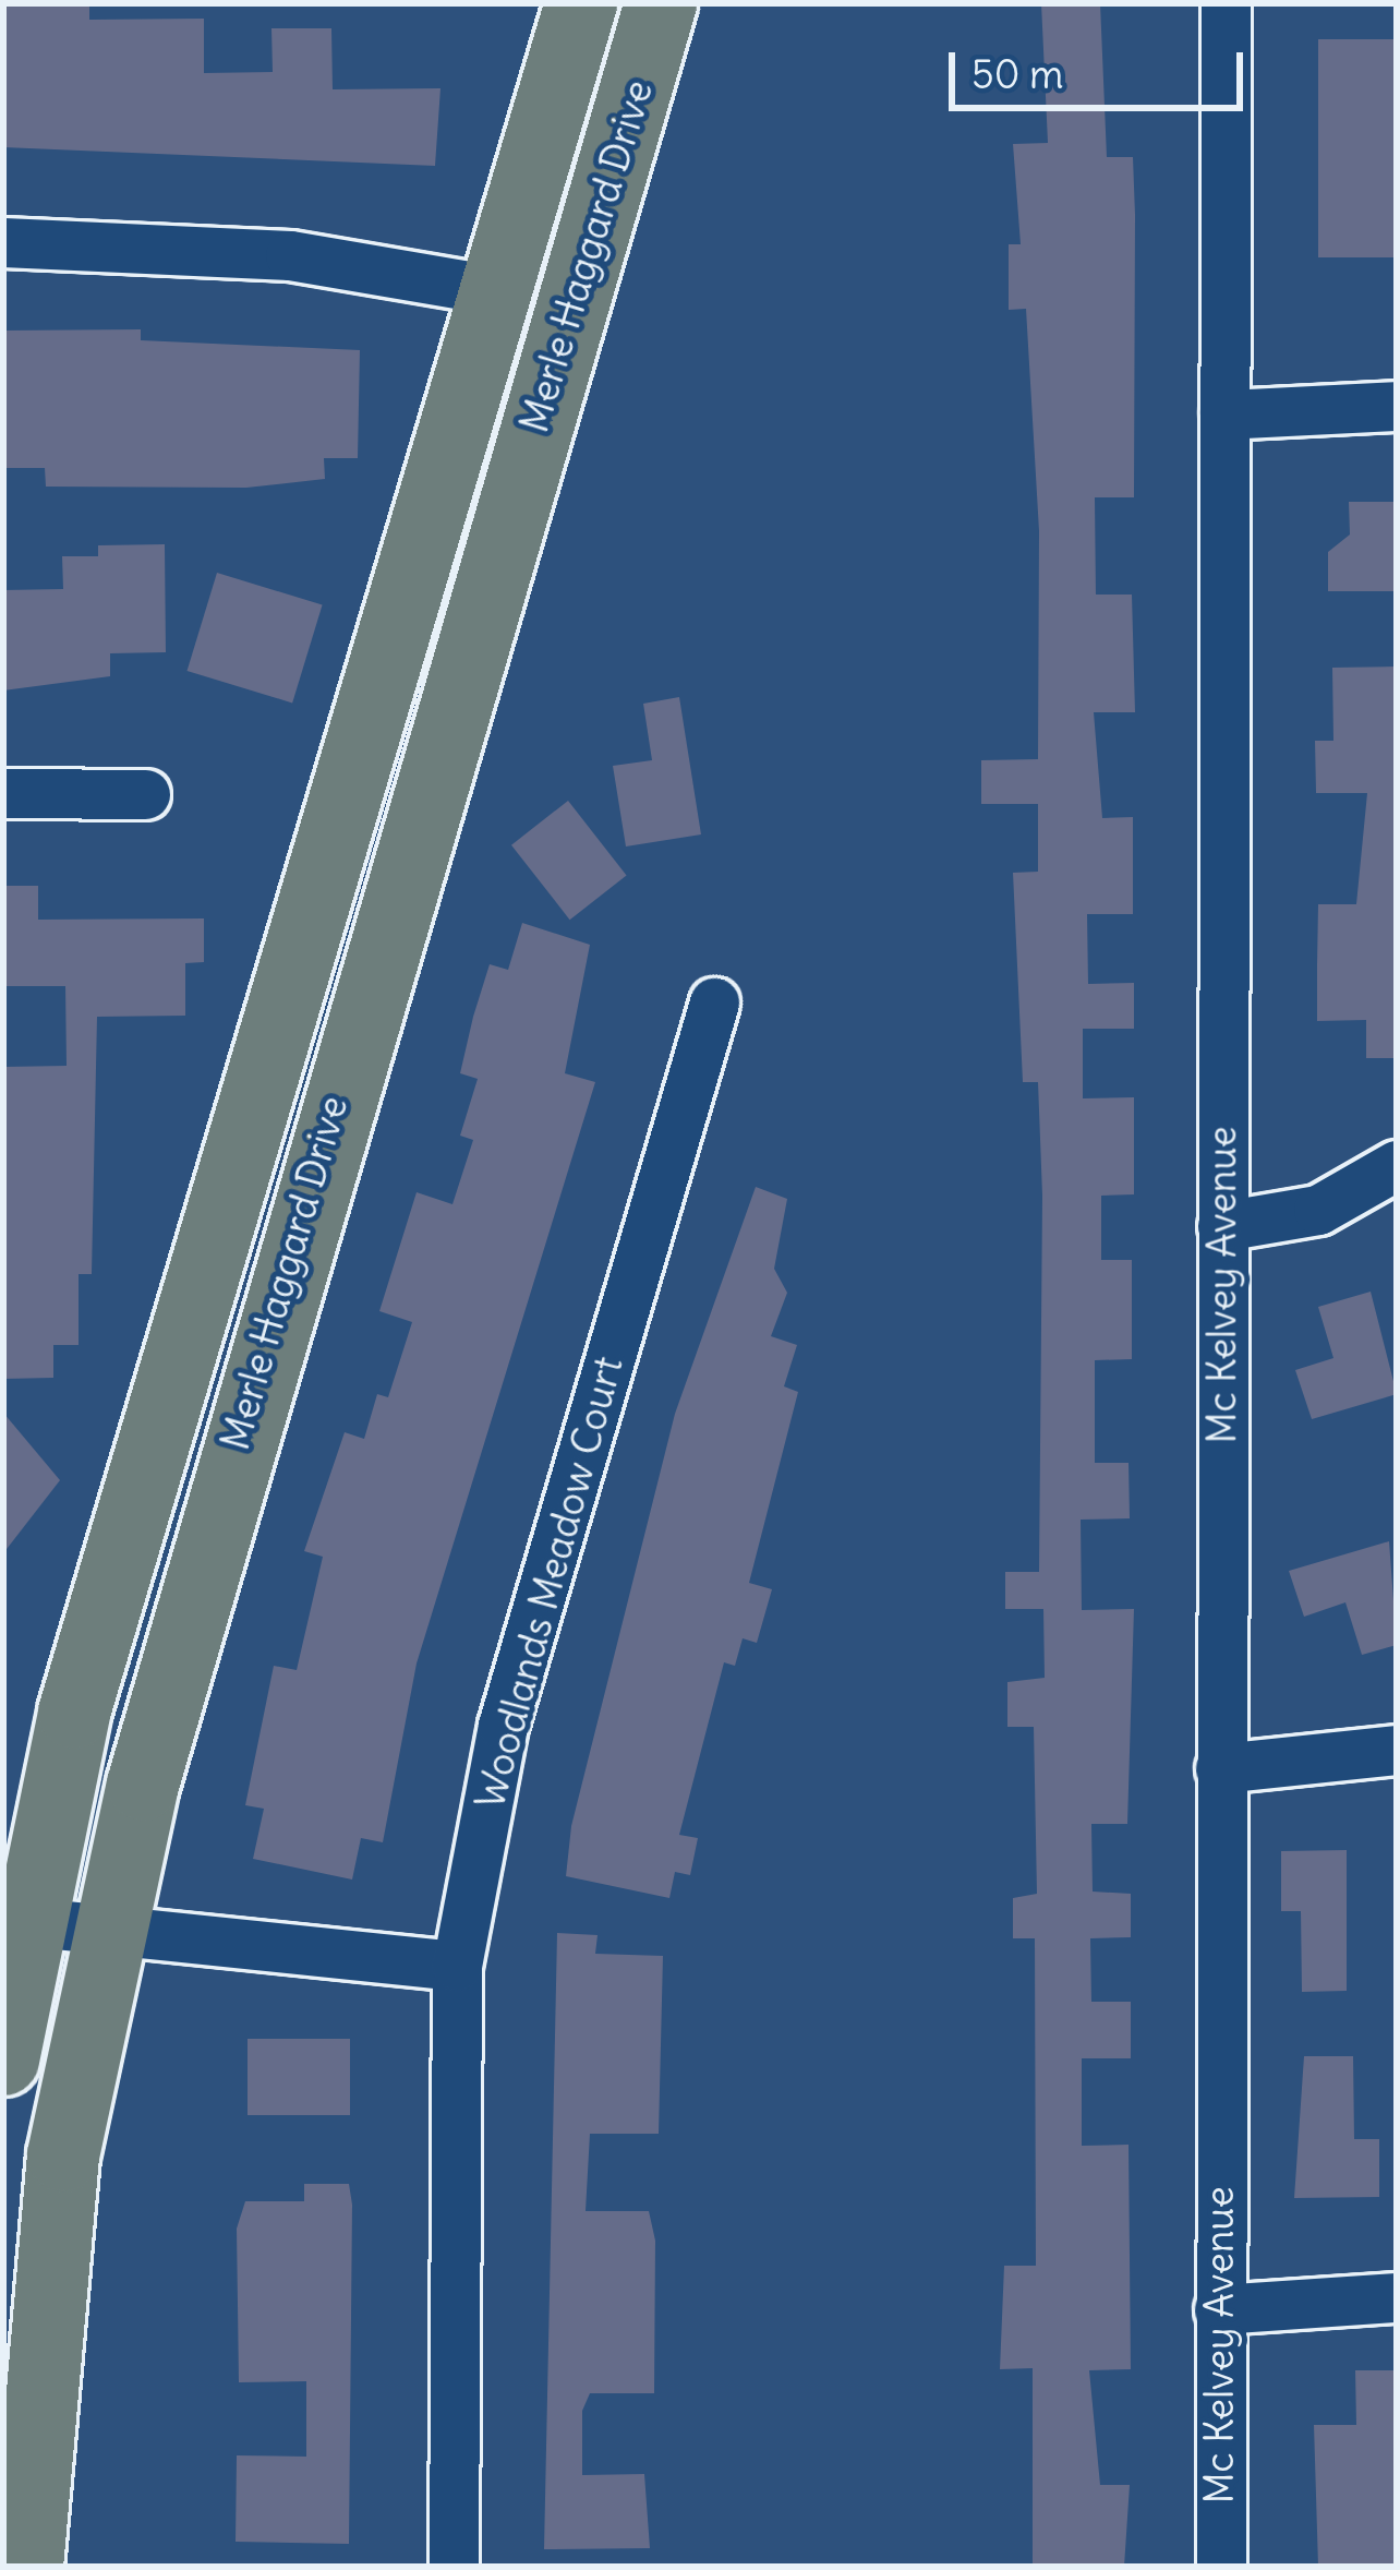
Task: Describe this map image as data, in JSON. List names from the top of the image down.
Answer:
{
  "streets": {
    "main road": ["Merle Haggard Drive"],
    "street": ["Mc Kelvey Avenue", "Woodlands Meadow Court"]
  },
  "scale_bar": "50 m"
}
